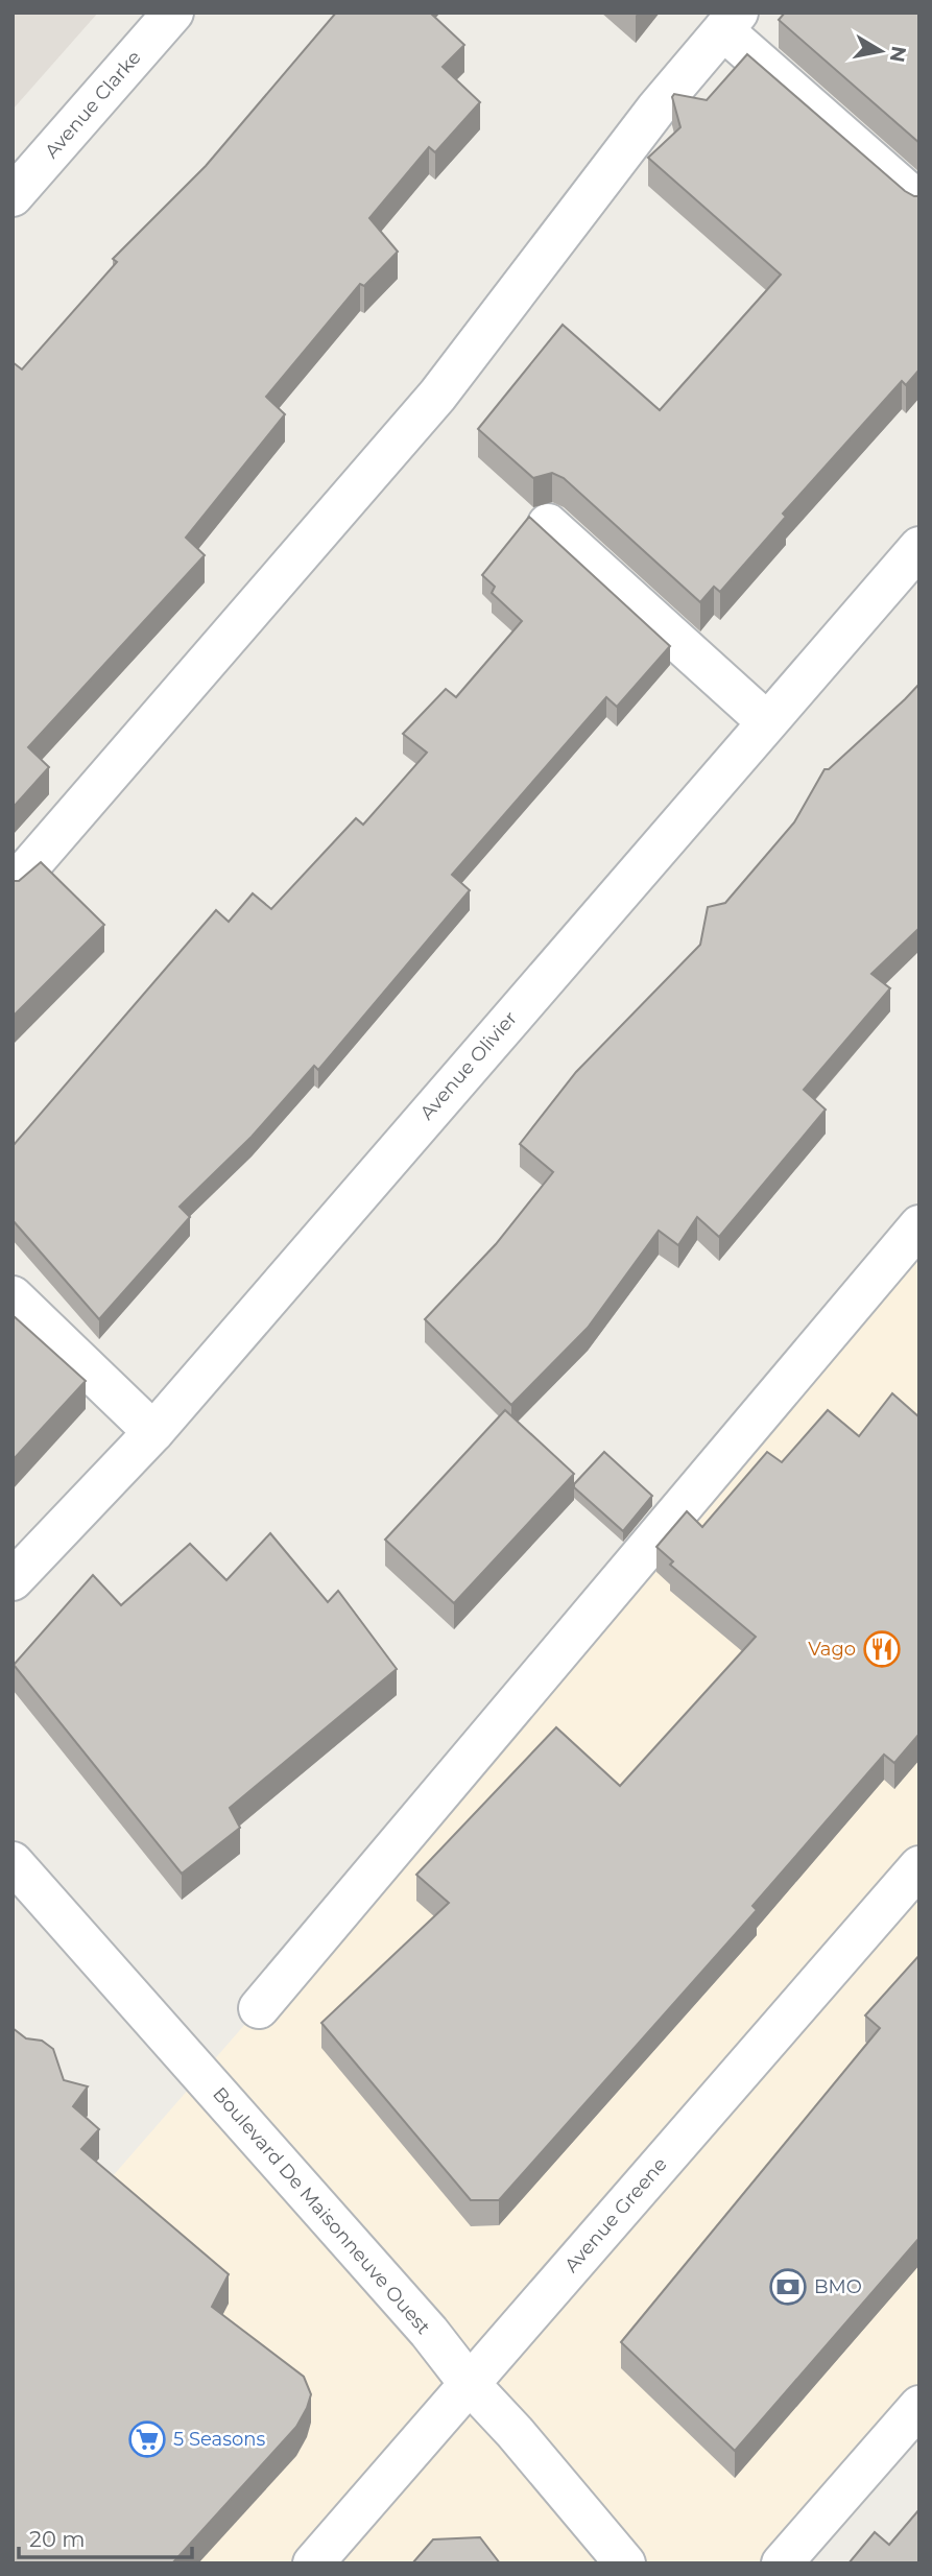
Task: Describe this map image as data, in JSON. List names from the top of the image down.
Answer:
{
  "streets": {
    "street": [
      "Avenue Clarke",
      "Avenue Olivier",
      "Boulevard De Maisonneuve Ouest",
      "Avenue Greene"
    ]
  },
  "crossings": [
    ["Boulevard De Maisonneuve Ouest", "Avenue Greene"]
  ],
  "places": {
    "restaurant": ["Vago"],
    "bank": ["BMO"],
    "supermarket": ["5 Seasons"]
  },
  "scale_bar": "20 m",
  "north": "right"
}
